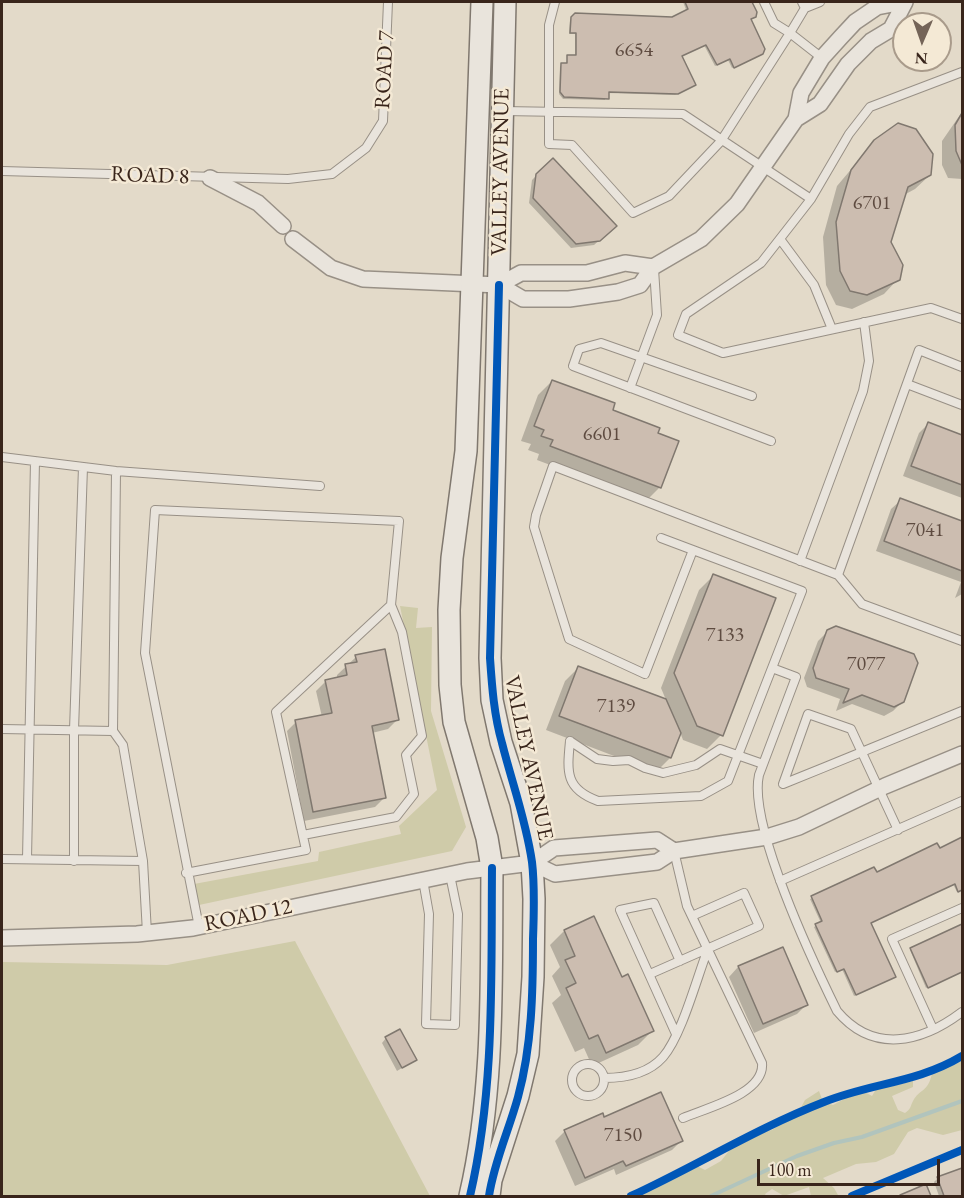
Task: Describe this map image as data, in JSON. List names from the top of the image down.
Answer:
{
  "streets": {
    "main road": ["VALLEY AVENUE"],
    "street": ["ROAD 8", "ROAD 12"],
    "lane": ["ROAD 7"]
  },
  "crossings": [
    ["ROAD 7", "ROAD 8"],
    ["VALLEY AVENUE", "ROAD 12"]
  ],
  "house_numbers": [
    "6654",
    "6701",
    "6601",
    "7041",
    "7133",
    "7077",
    "7139",
    "7150"
  ],
  "scale_bar": "100 m",
  "north": "bottom"
}
